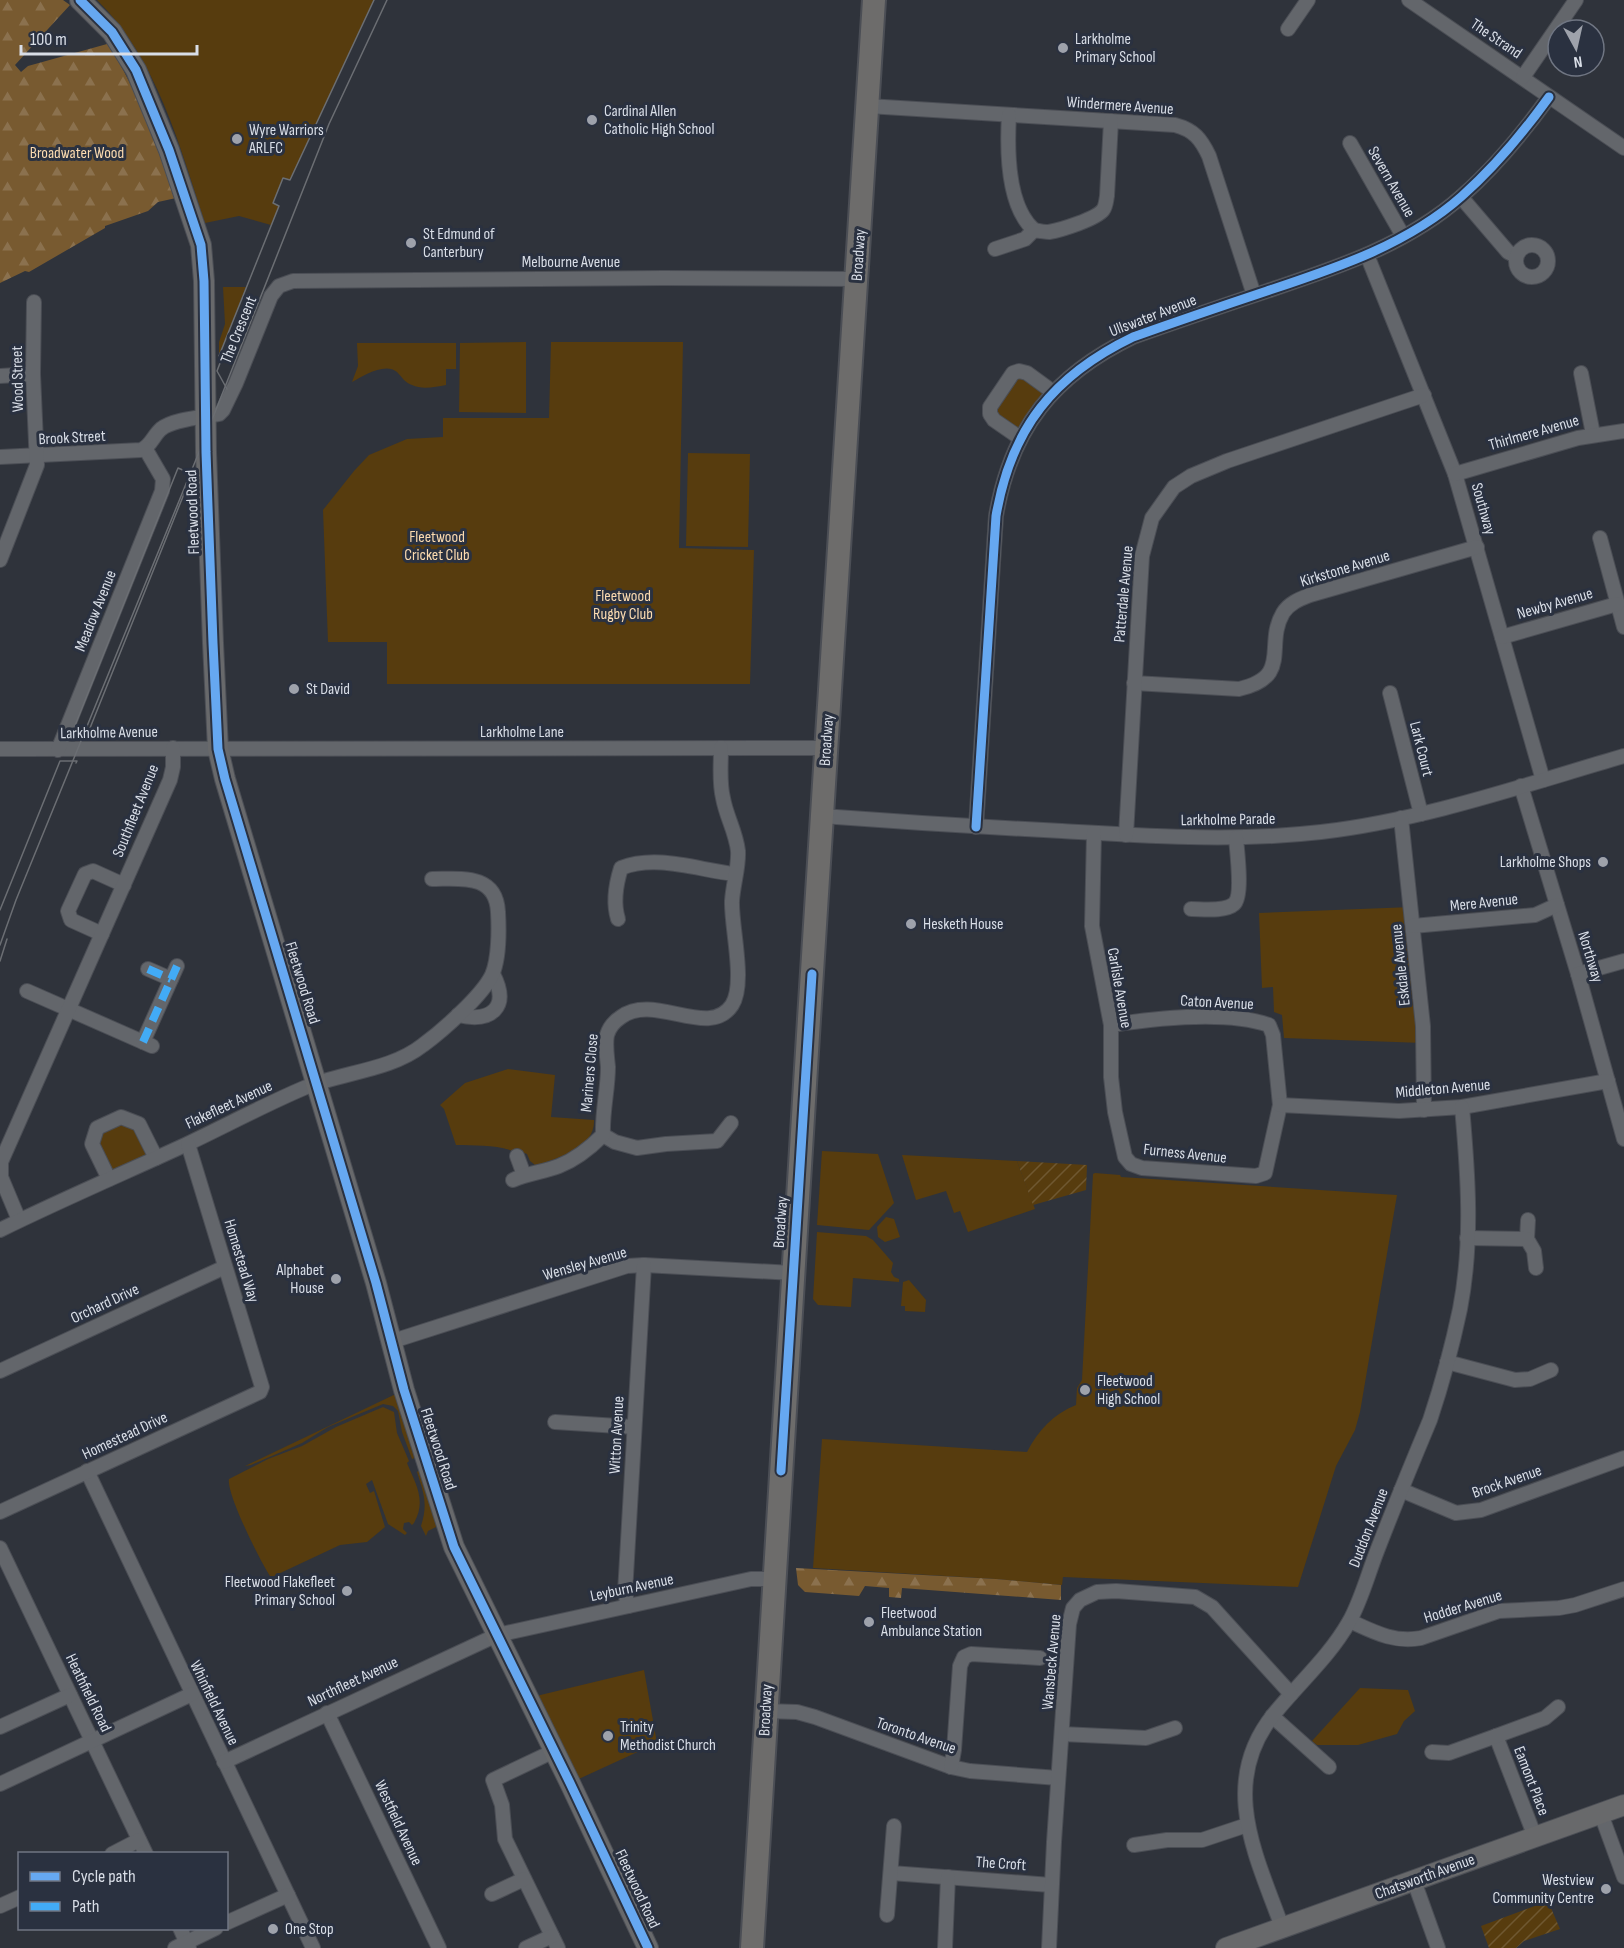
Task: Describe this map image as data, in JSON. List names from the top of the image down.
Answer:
{
  "streets": {
    "main road": ["Broadway"],
    "street": [
      "The Strand",
      "Windermere Avenue",
      "Severn Avenue",
      "Melbourne Avenue",
      "Ullswater Avenue",
      "The Crescent",
      "Wood Street",
      "Thirlmere Avenue",
      "Brook Street",
      "Southway",
      "Fleetwood Road",
      "Kirkstone Avenue",
      "Patterdale Avenue",
      "Newby Avenue",
      "Meadow Avenue",
      "Larkholme Lane",
      "Larkholme Avenue",
      "Lark Court",
      "Southfleet Avenue",
      "Larkholme Parade",
      "Mere Avenue",
      "Northway",
      "Eskdale Avenue",
      "Carlisle Avenue",
      "Caton Avenue",
      "Mariners Close",
      "Middleton Avenue",
      "Flakefleet Avenue",
      "Furness Avenue",
      "Homestead Way",
      "Wensley Avenue",
      "Orchard Drive",
      "Witton Avenue",
      "Homestead Drive",
      "Brock Avenue",
      "Duddon Avenue",
      "Leyburn Avenue",
      "Hodder Avenue",
      "Wansbeck Avenue",
      "Northfleet Avenue",
      "Heathfield Road",
      "Whinfield Avenue",
      "Toronto Avenue",
      "Eamont Place",
      "Westfield Avenue",
      "The Croft",
      "Chatsworth Avenue"
    ]
  },
  "crossings": [
    ["The Strand", "Ullswater Avenue"],
    ["Windermere Avenue", "Broadway"],
    ["Windermere Avenue", "Ullswater Avenue"],
    ["Severn Avenue", "Ullswater Avenue"],
    ["Broadway", "Melbourne Avenue"],
    ["Broadway", "Larkholme Lane"],
    ["Broadway", "Larkholme Parade"],
    ["Broadway", "Wensley Avenue"],
    ["Broadway", "Leyburn Avenue"],
    ["Broadway", "Toronto Avenue"],
    ["Melbourne Avenue", "The Crescent"],
    ["Ullswater Avenue", "Southway"],
    ["Ullswater Avenue", "Larkholme Parade"],
    ["The Crescent", "Fleetwood Road"],
    ["Wood Street", "Brook Street"],
    ["Thirlmere Avenue", "Southway"],
    ["Brook Street", "Meadow Avenue"],
    ["Southway", "Kirkstone Avenue"],
    ["Southway", "Patterdale Avenue"],
    ["Southway", "Newby Avenue"],
    ["Southway", "Larkholme Parade"],
    ["Fleetwood Road", "Larkholme Lane"],
    ["Fleetwood Road", "Larkholme Avenue"],
    ["Fleetwood Road", "Flakefleet Avenue"],
    ["Fleetwood Road", "Wensley Avenue"],
    ["Fleetwood Road", "Leyburn Avenue"],
    ["Fleetwood Road", "Northfleet Avenue"],
    ["Kirkstone Avenue", "Patterdale Avenue"],
    ["Patterdale Avenue", "Larkholme Parade"],
    ["Meadow Avenue", "Larkholme Avenue"],
    ["Larkholme Lane", "Larkholme Avenue"],
    ["Larkholme Lane", "Mariners Close"],
    ["Larkholme Avenue", "Southfleet Avenue"],
    ["Lark Court", "Larkholme Parade"],
    ["Southfleet Avenue", "Flakefleet Avenue"],
    ["Larkholme Parade", "Northway"],
    ["Larkholme Parade", "Eskdale Avenue"],
    ["Larkholme Parade", "Carlisle Avenue"],
    ["Mere Avenue", "Northway"],
    ["Mere Avenue", "Eskdale Avenue"],
    ["Northway", "Middleton Avenue"],
    ["Eskdale Avenue", "Middleton Avenue"],
    ["Carlisle Avenue", "Caton Avenue"],
    ["Carlisle Avenue", "Middleton Avenue"],
    ["Carlisle Avenue", "Furness Avenue"],
    ["Caton Avenue", "Middleton Avenue"],
    ["Caton Avenue", "Furness Avenue"],
    ["Middleton Avenue", "Furness Avenue"],
    ["Middleton Avenue", "Duddon Avenue"],
    ["Flakefleet Avenue", "Homestead Way"],
    ["Homestead Way", "Orchard Drive"],
    ["Homestead Way", "Homestead Drive"],
    ["Wensley Avenue", "Witton Avenue"],
    ["Witton Avenue", "Leyburn Avenue"],
    ["Homestead Drive", "Whinfield Avenue"],
    ["Brock Avenue", "Duddon Avenue"],
    ["Duddon Avenue", "Hodder Avenue"],
    ["Duddon Avenue", "Wansbeck Avenue"],
    ["Duddon Avenue", "Chatsworth Avenue"],
    ["Leyburn Avenue", "Northfleet Avenue"],
    ["Wansbeck Avenue", "Toronto Avenue"],
    ["Wansbeck Avenue", "The Croft"],
    ["Northfleet Avenue", "Whinfield Avenue"],
    ["Northfleet Avenue", "Westfield Avenue"],
    ["Eamont Place", "Chatsworth Avenue"]
  ],
  "parks": ["Broadwater Wood", "Fleetwood Cricket Club", "Fleetwood Rugby Club"],
  "places": [
    "Larkholme Primary School",
    "Cardinal Allen Catholic High School",
    "Wyre Warriors ARLFC",
    "St Edmund of Canterbury",
    "St David",
    "Larkholme Shops",
    "Hesketh House",
    "Alphabet House",
    "Fleetwood High School",
    "Fleetwood Flakefleet Primary School",
    "Fleetwood Ambulance Station",
    "Trinity Methodist Church",
    "Westview Community Centre",
    "One Stop"
  ],
  "legend": ["Cycle path", "Path"],
  "scale_bar": "100 m",
  "north": "bottom"
}
